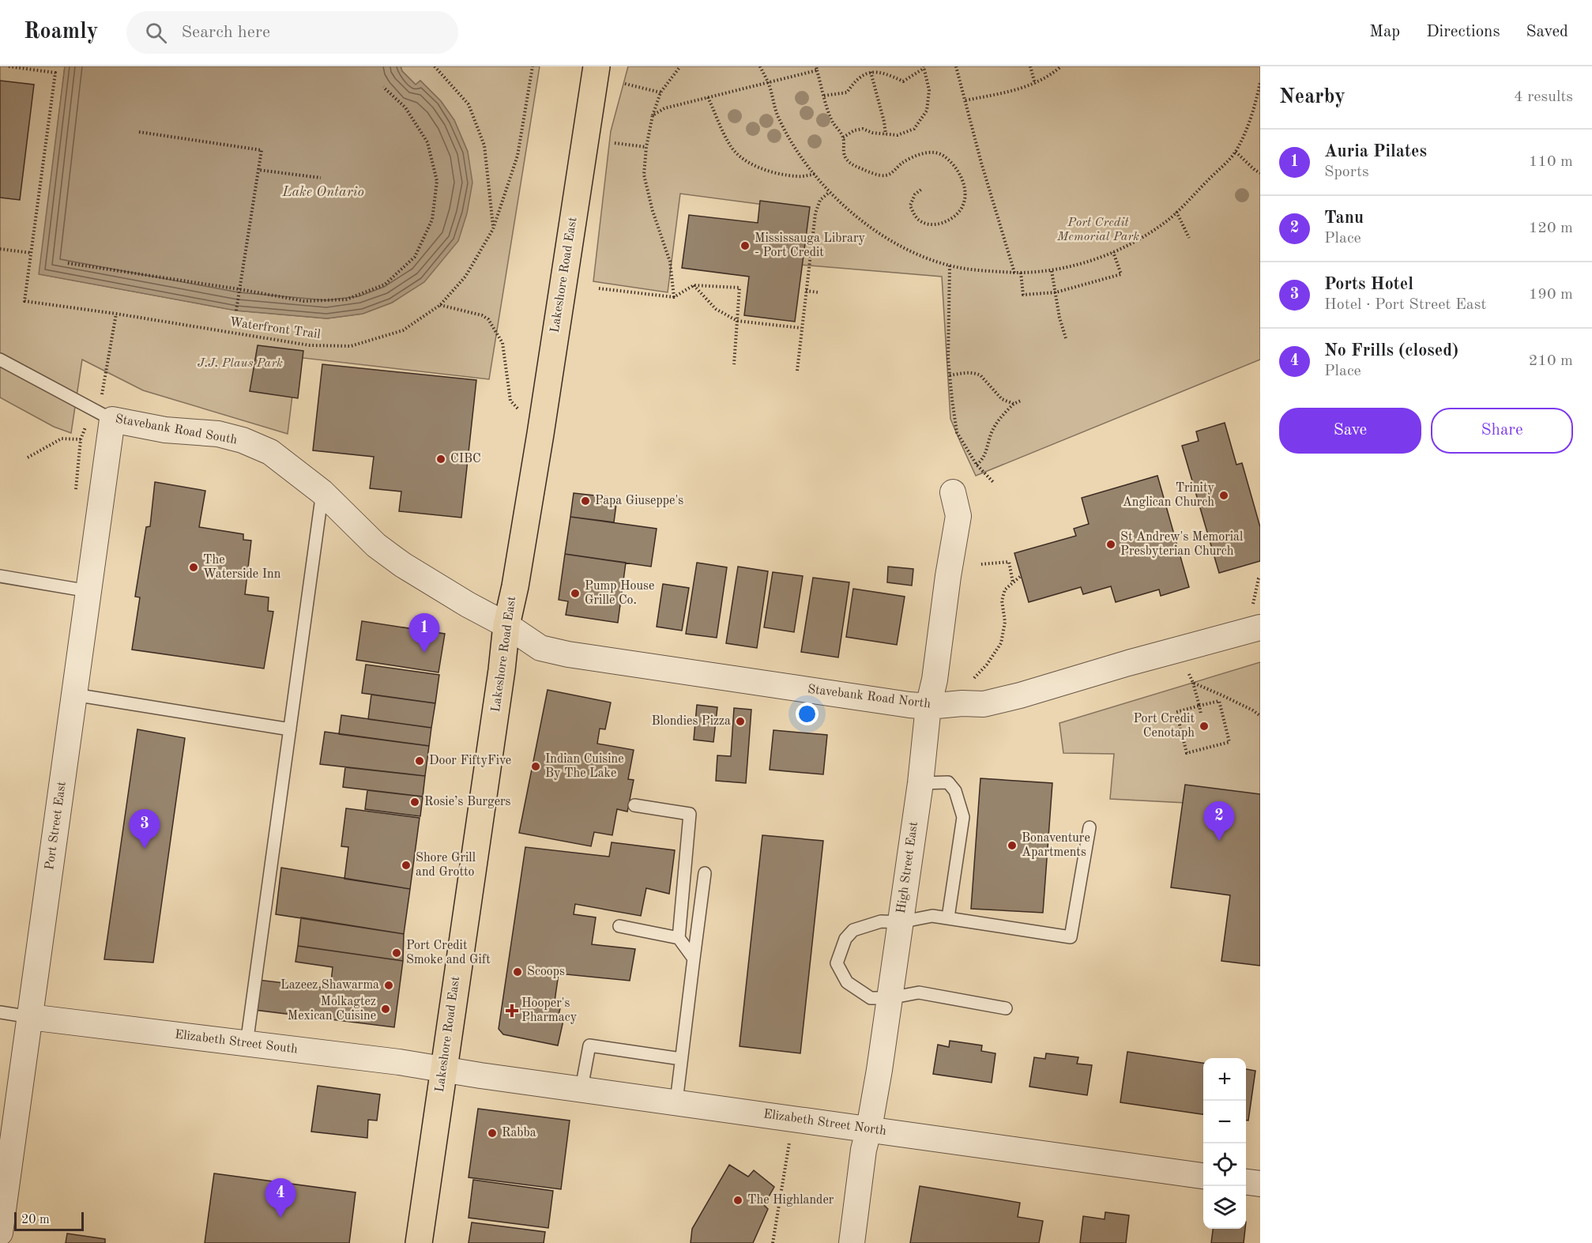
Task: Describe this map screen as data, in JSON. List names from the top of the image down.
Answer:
{
  "streets": {
    "main road": ["Lakeshore Road East"],
    "street": [
      "Stavebank Road South",
      "Stavebank Road North",
      "Port Street East",
      "High Street East",
      "Elizabeth Street South",
      "Elizabeth Street North"
    ],
    "path": ["Waterfront Trail"]
  },
  "crossings": [
    ["Lakeshore Road East", "Stavebank Road South"],
    ["Lakeshore Road East", "Stavebank Road North"],
    ["Lakeshore Road East", "Elizabeth Street South"],
    ["Lakeshore Road East", "Elizabeth Street North"],
    ["Stavebank Road South", "Stavebank Road North"],
    ["Stavebank Road South", "Port Street East"],
    ["Stavebank Road North", "High Street East"],
    ["Port Street East", "Elizabeth Street South"],
    ["High Street East", "Elizabeth Street North"],
    ["Elizabeth Street South", "Elizabeth Street North"]
  ],
  "water": ["Lake Ontario"],
  "parks": ["Port Credit Memorial Park", "J.J. Plaus Park"],
  "places": {
    "other": [
      "Mississauga Library - Port Credit",
      "CIBC",
      "Trinity Anglican Church",
      "Papa Giuseppe's",
      "St Andrew's Memorial Presbyterian Church",
      "The Waterside Inn",
      "Pump House Grille Co.",
      "Blondies Pizza",
      "Port Credit Cenotaph",
      "Door FiftyFive",
      "Indian Cuisine By The Lake",
      "Rosie’s Burgers",
      "Bonaventure Apartments",
      "Shore Grill and Grotto",
      "Port Credit Smoke and Gift",
      "Scoops",
      "Lazeez Shawarma",
      "Molkagtez Mexican Cuisine",
      "Rabba",
      "The Highlander"
    ],
    "health": ["Hooper's Pharmacy"]
  },
  "scale_bar": "20 m",
  "page": {
    "header": "Roamly",
    "search": "Search here",
    "nav": ["Map", "Directions", "Saved"],
    "heading": ["Nearby", "4 results"],
    "list": [
      {
        "mark": "1",
        "name": "Auria Pilates",
        "note": "Sports",
        "value": "110 m"
      },
      {
        "mark": "2",
        "name": "Tanu",
        "note": "Place",
        "value": "120 m"
      },
      {
        "mark": "3",
        "name": "Ports Hotel",
        "note": "Hotel · Port Street East",
        "value": "190 m"
      },
      {
        "mark": "4",
        "name": "No Frills (closed)",
        "note": "Place",
        "value": "210 m"
      }
    ],
    "buttons": ["Save", "Share"],
    "pins": [
      "1",
      "2",
      "3",
      "4"
    ],
    "map_buttons": ["+", "−"],
    "scale": "20 m"
  }
}
